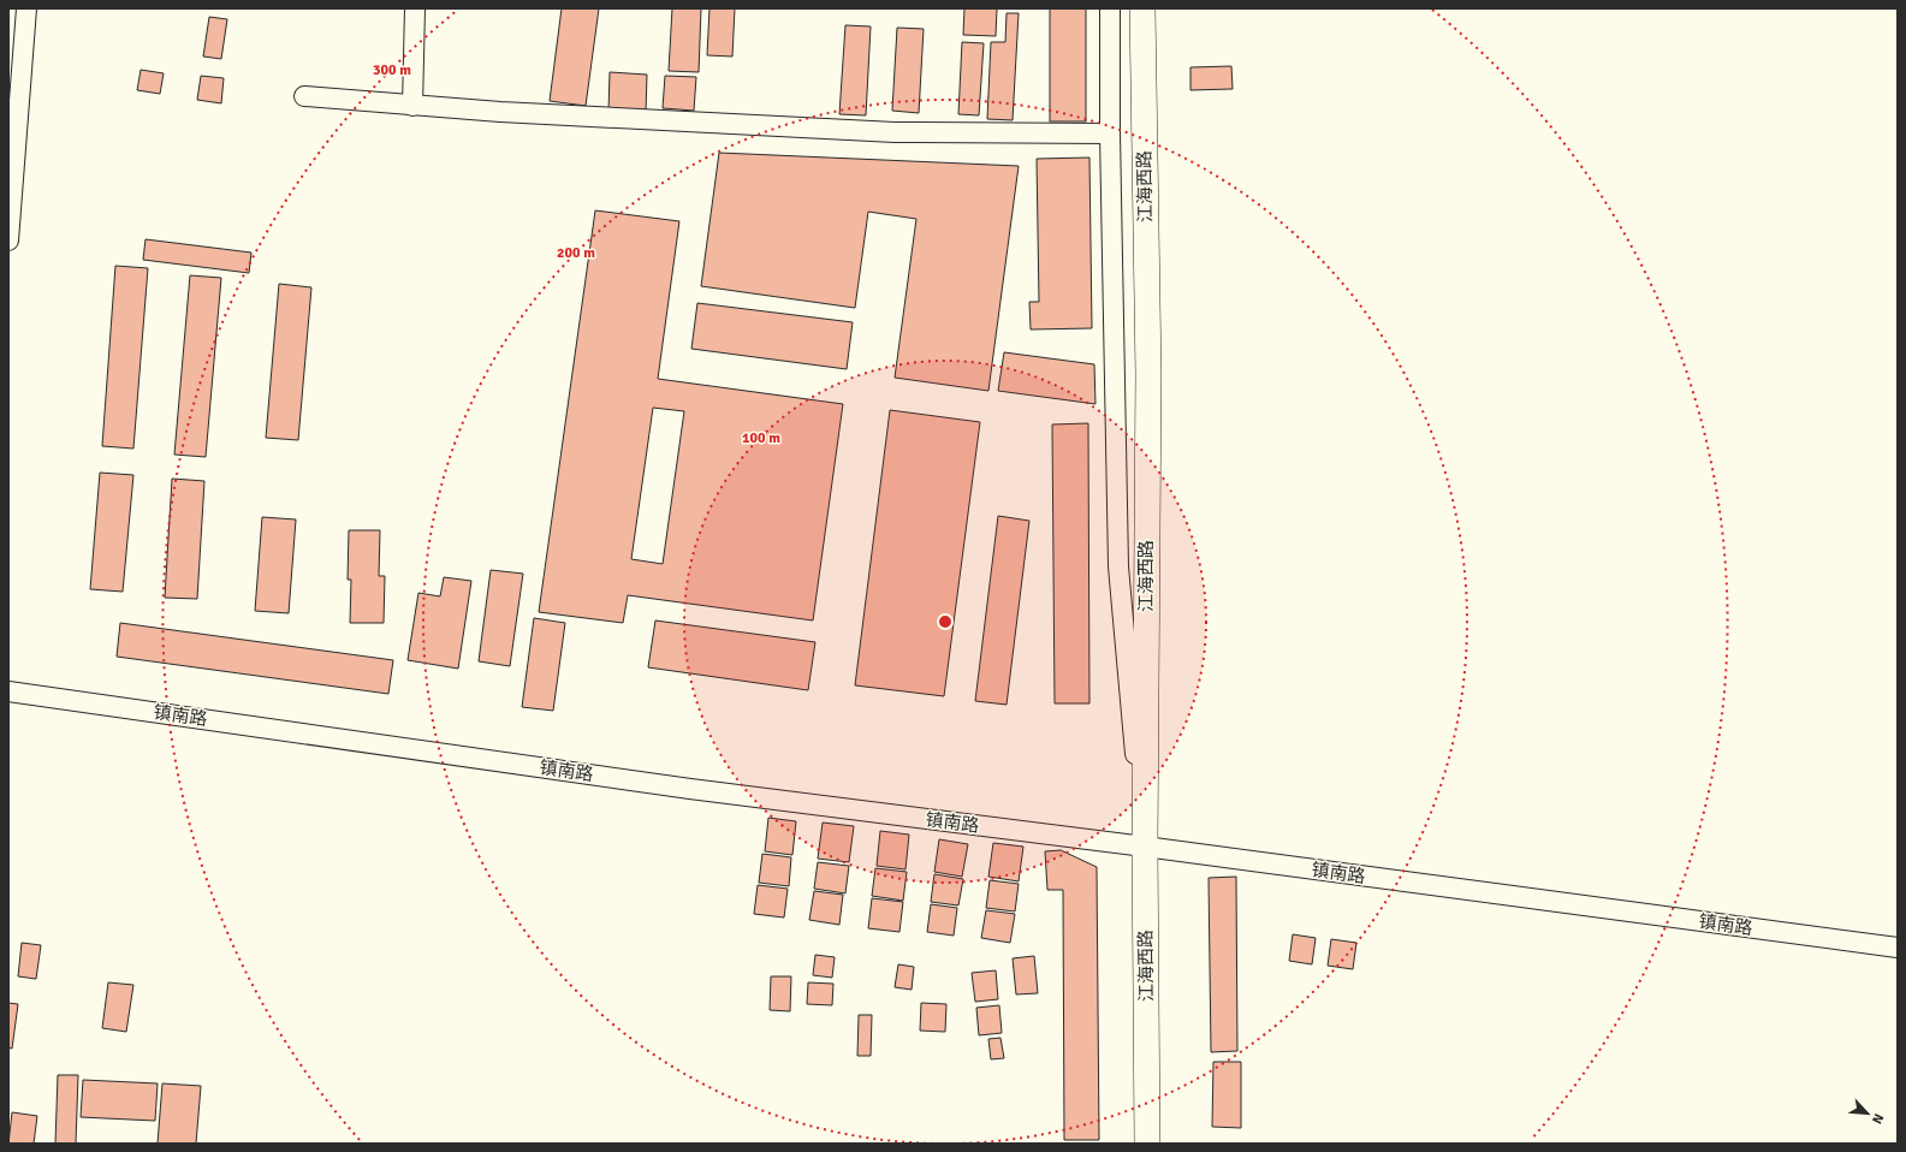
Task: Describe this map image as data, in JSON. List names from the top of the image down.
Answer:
{
  "streets": {
    "main road": ["江海西路"],
    "street": ["镇南路"]
  },
  "crossings": [
    ["江海西路", "镇南路"]
  ],
  "north": "bottom right",
  "rings": ["300 m", "200 m", "100 m"]
}
